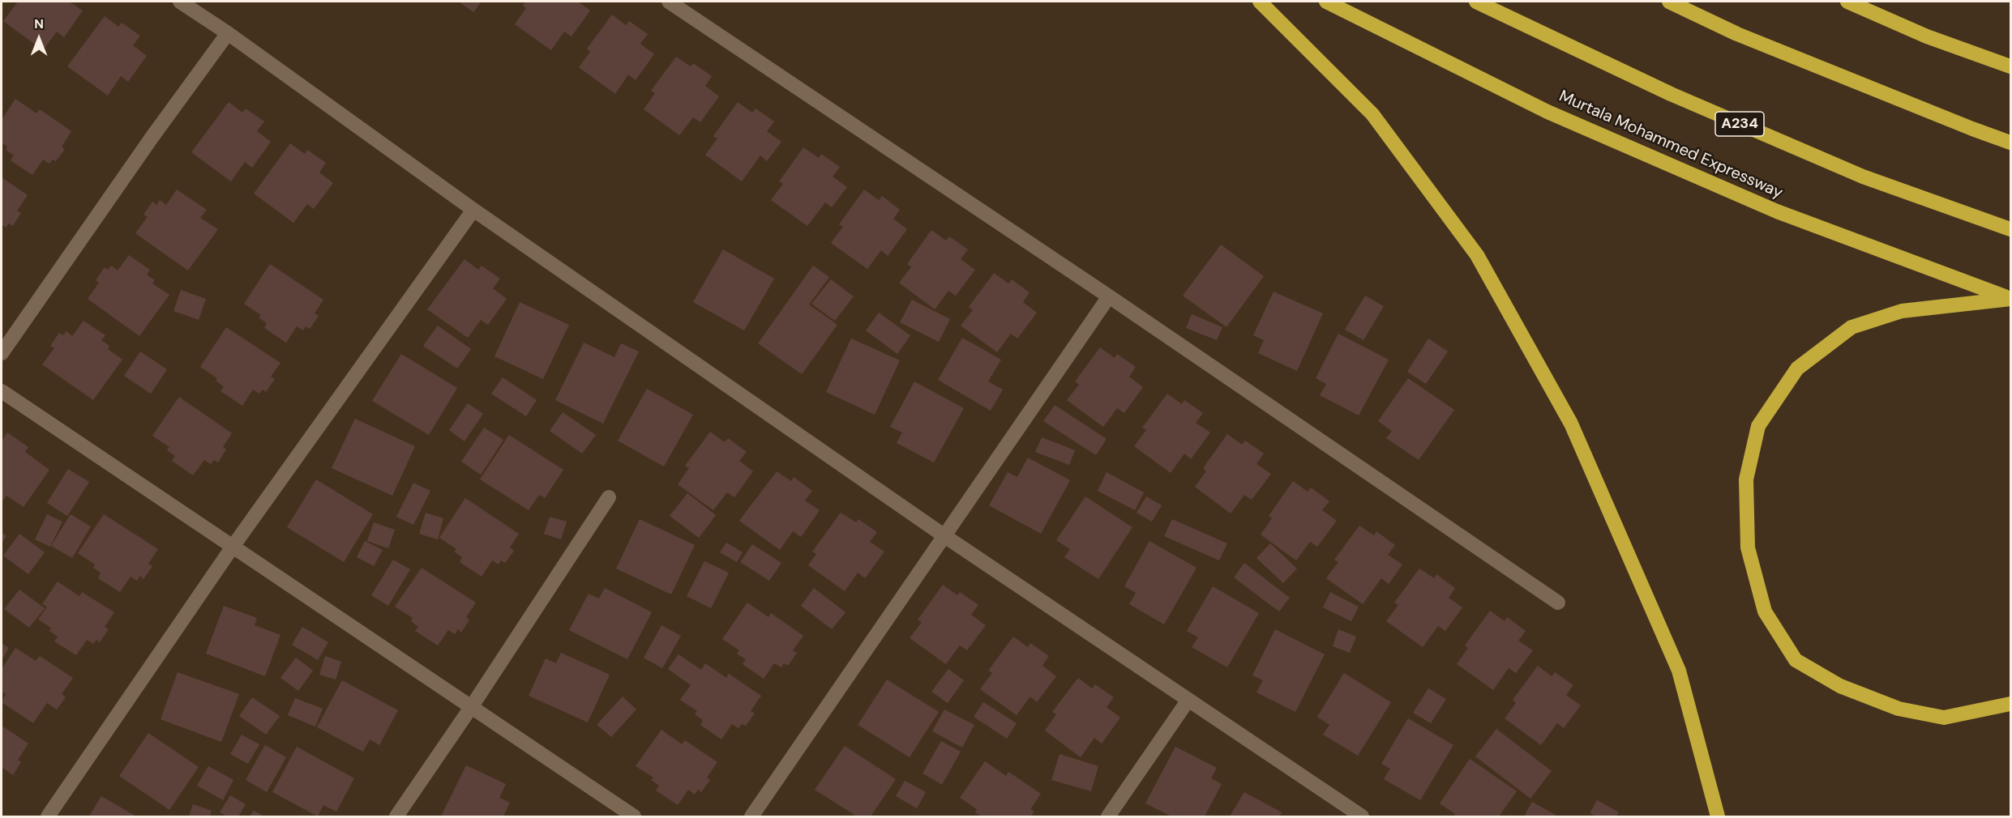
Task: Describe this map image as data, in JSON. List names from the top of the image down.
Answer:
{
  "streets": {
    "highway": ["A234", "Murtala Mohammed Expressway"]
  },
  "north": "top"
}
